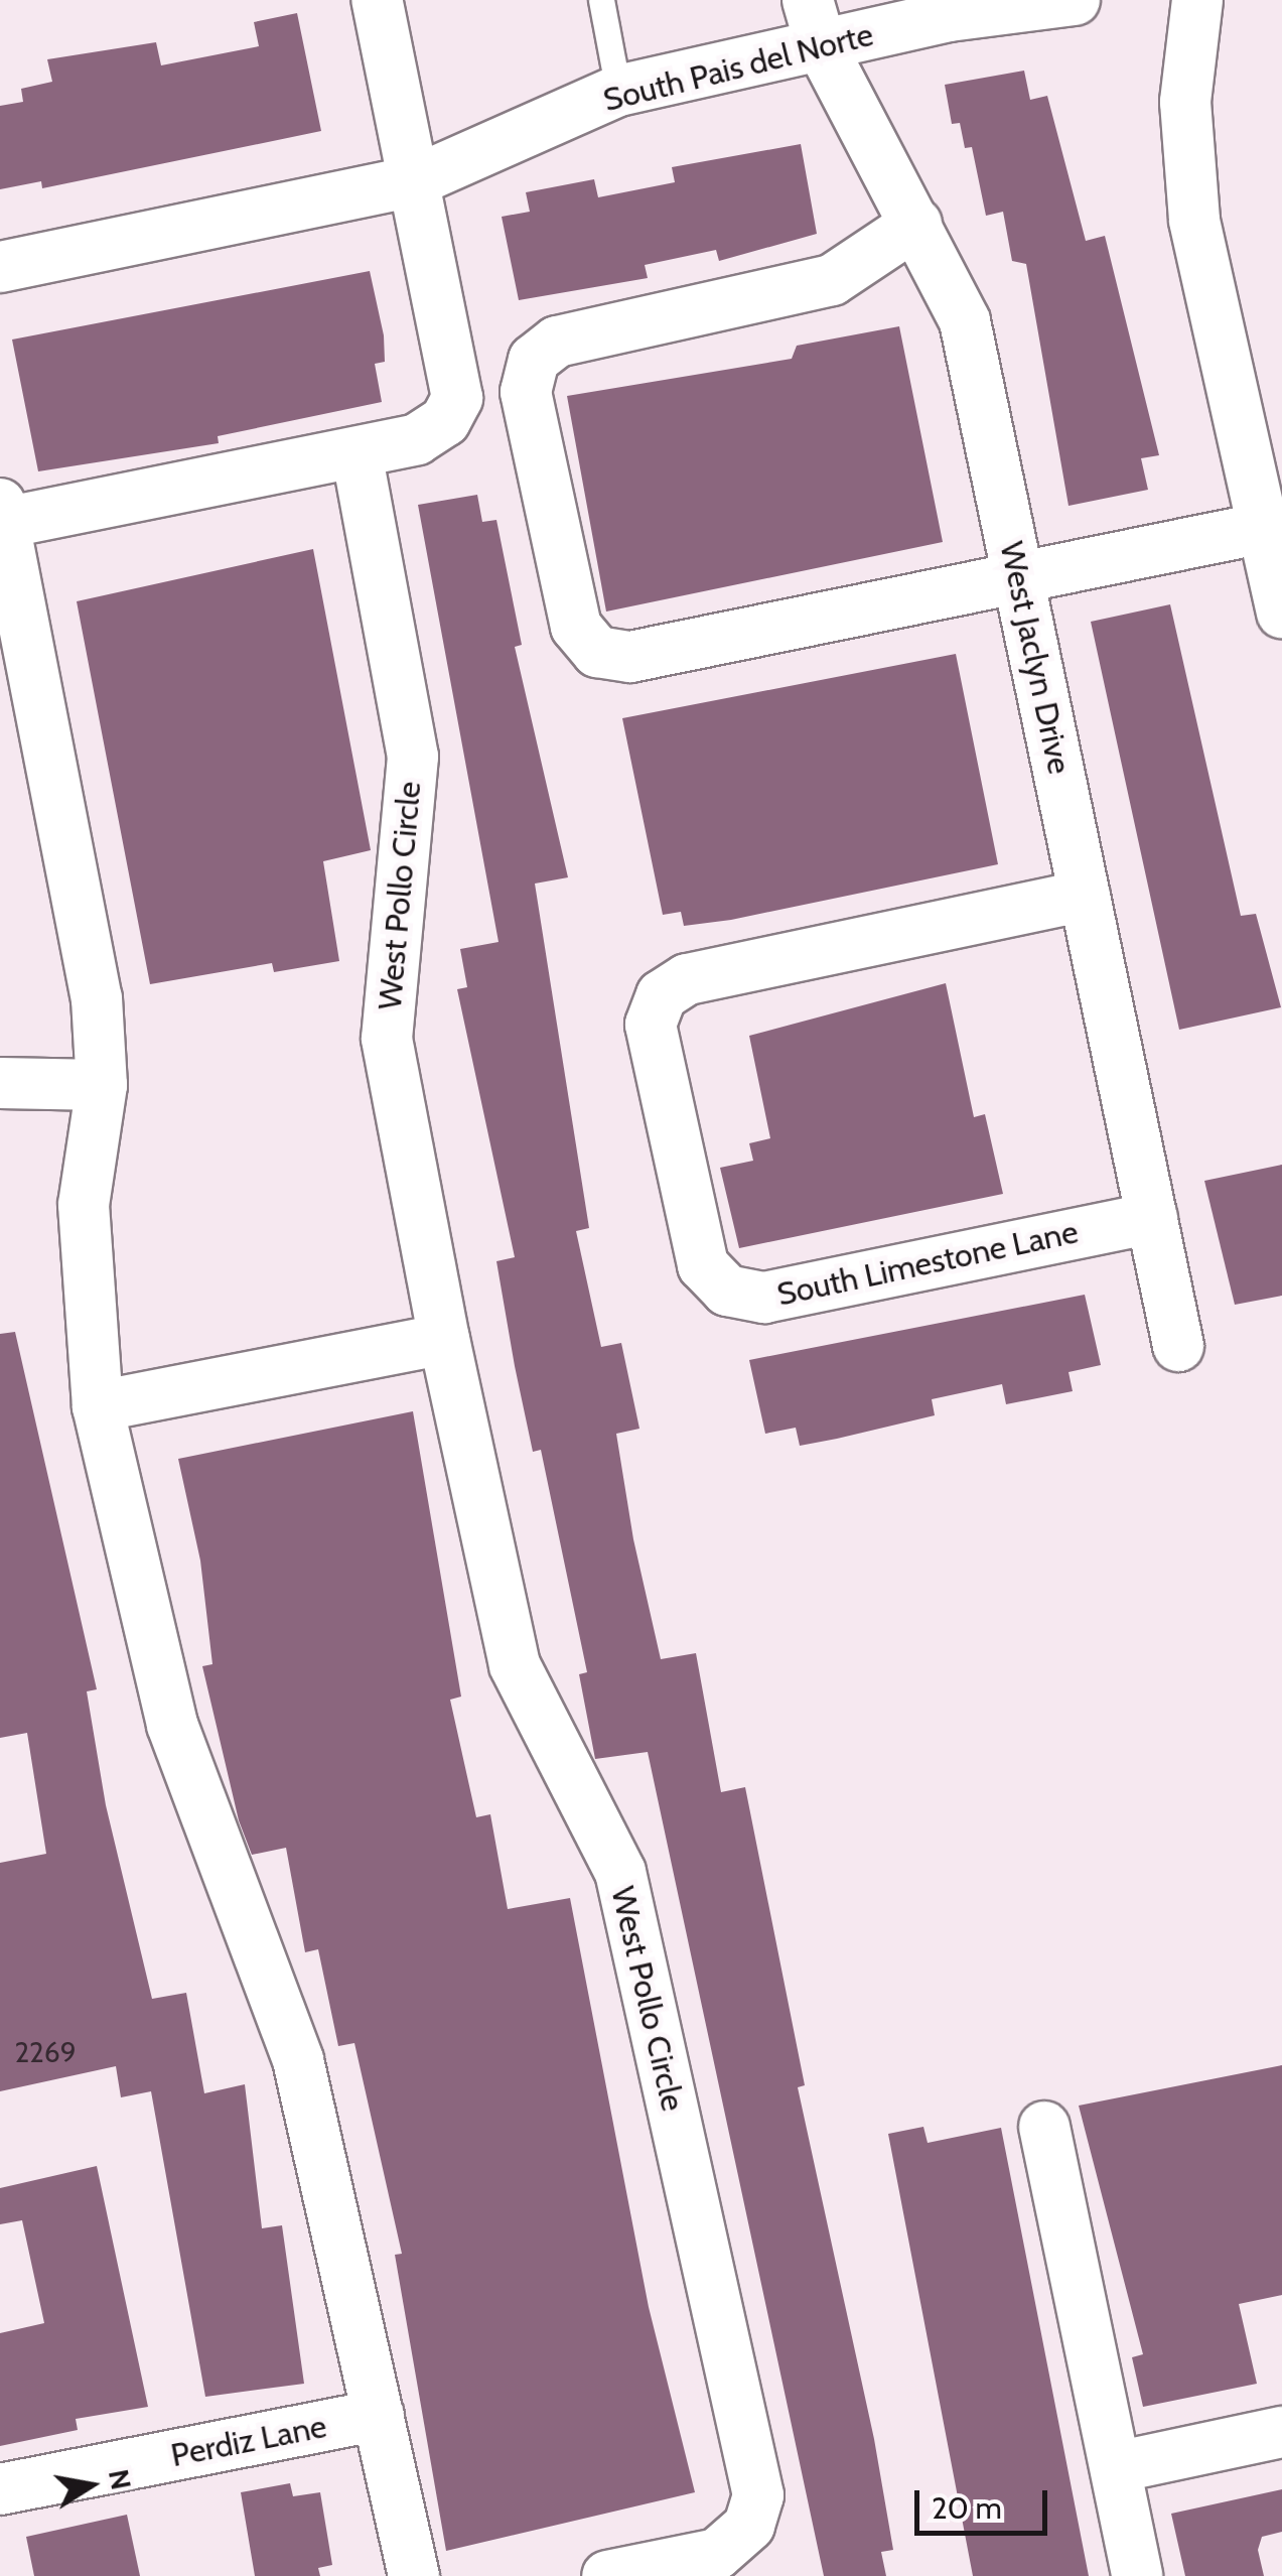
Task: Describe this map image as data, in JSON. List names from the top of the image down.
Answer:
{
  "streets": {
    "street": [
      "South Pais del Norte",
      "West Jaclyn Drive",
      "West Pollo Circle",
      "South Limestone Lane",
      "Perdiz Lane"
    ]
  },
  "crossings": [
    ["South Pais del Norte", "West Jaclyn Drive"],
    ["West Jaclyn Drive", "South Limestone Lane"]
  ],
  "house_numbers": ["2269"],
  "scale_bar": "20 m",
  "north": "right"
}
